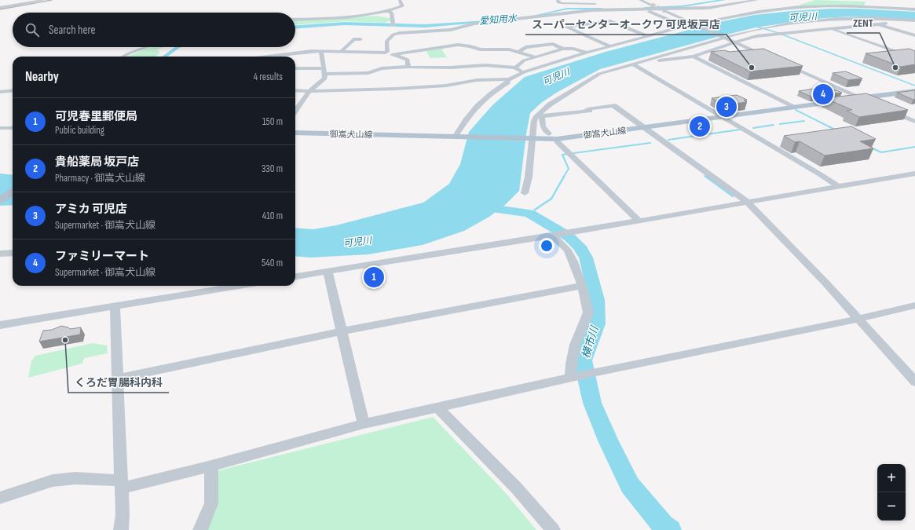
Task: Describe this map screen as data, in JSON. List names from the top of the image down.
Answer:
{
  "streets": {
    "main road": ["御嵩犬山線"]
  },
  "water": ["可児川", "愛知用水", "横市川"],
  "places": ["スーパーセンターオークワ 可児坂戸店", "ZENT", "くろだ胃腸科内科"],
  "page": {
    "search": "Search here",
    "heading": ["Nearby", "4 results"],
    "pins": [
      "4",
      "3",
      "2",
      "1"
    ],
    "list": [
      {
        "mark": "1",
        "name": "可児春里郵便局",
        "note": "Public building",
        "value": "150 m"
      },
      {
        "mark": "2",
        "name": "貴船薬局 坂戸店",
        "note": "Pharmacy · 御嵩犬山線",
        "value": "330 m"
      },
      {
        "mark": "3",
        "name": "アミカ 可児店",
        "note": "Supermarket · 御嵩犬山線",
        "value": "410 m"
      },
      {
        "mark": "4",
        "name": "ファミリーマート",
        "note": "Supermarket · 御嵩犬山線",
        "value": "540 m"
      }
    ],
    "map_buttons": ["+", "−"]
  }
}
